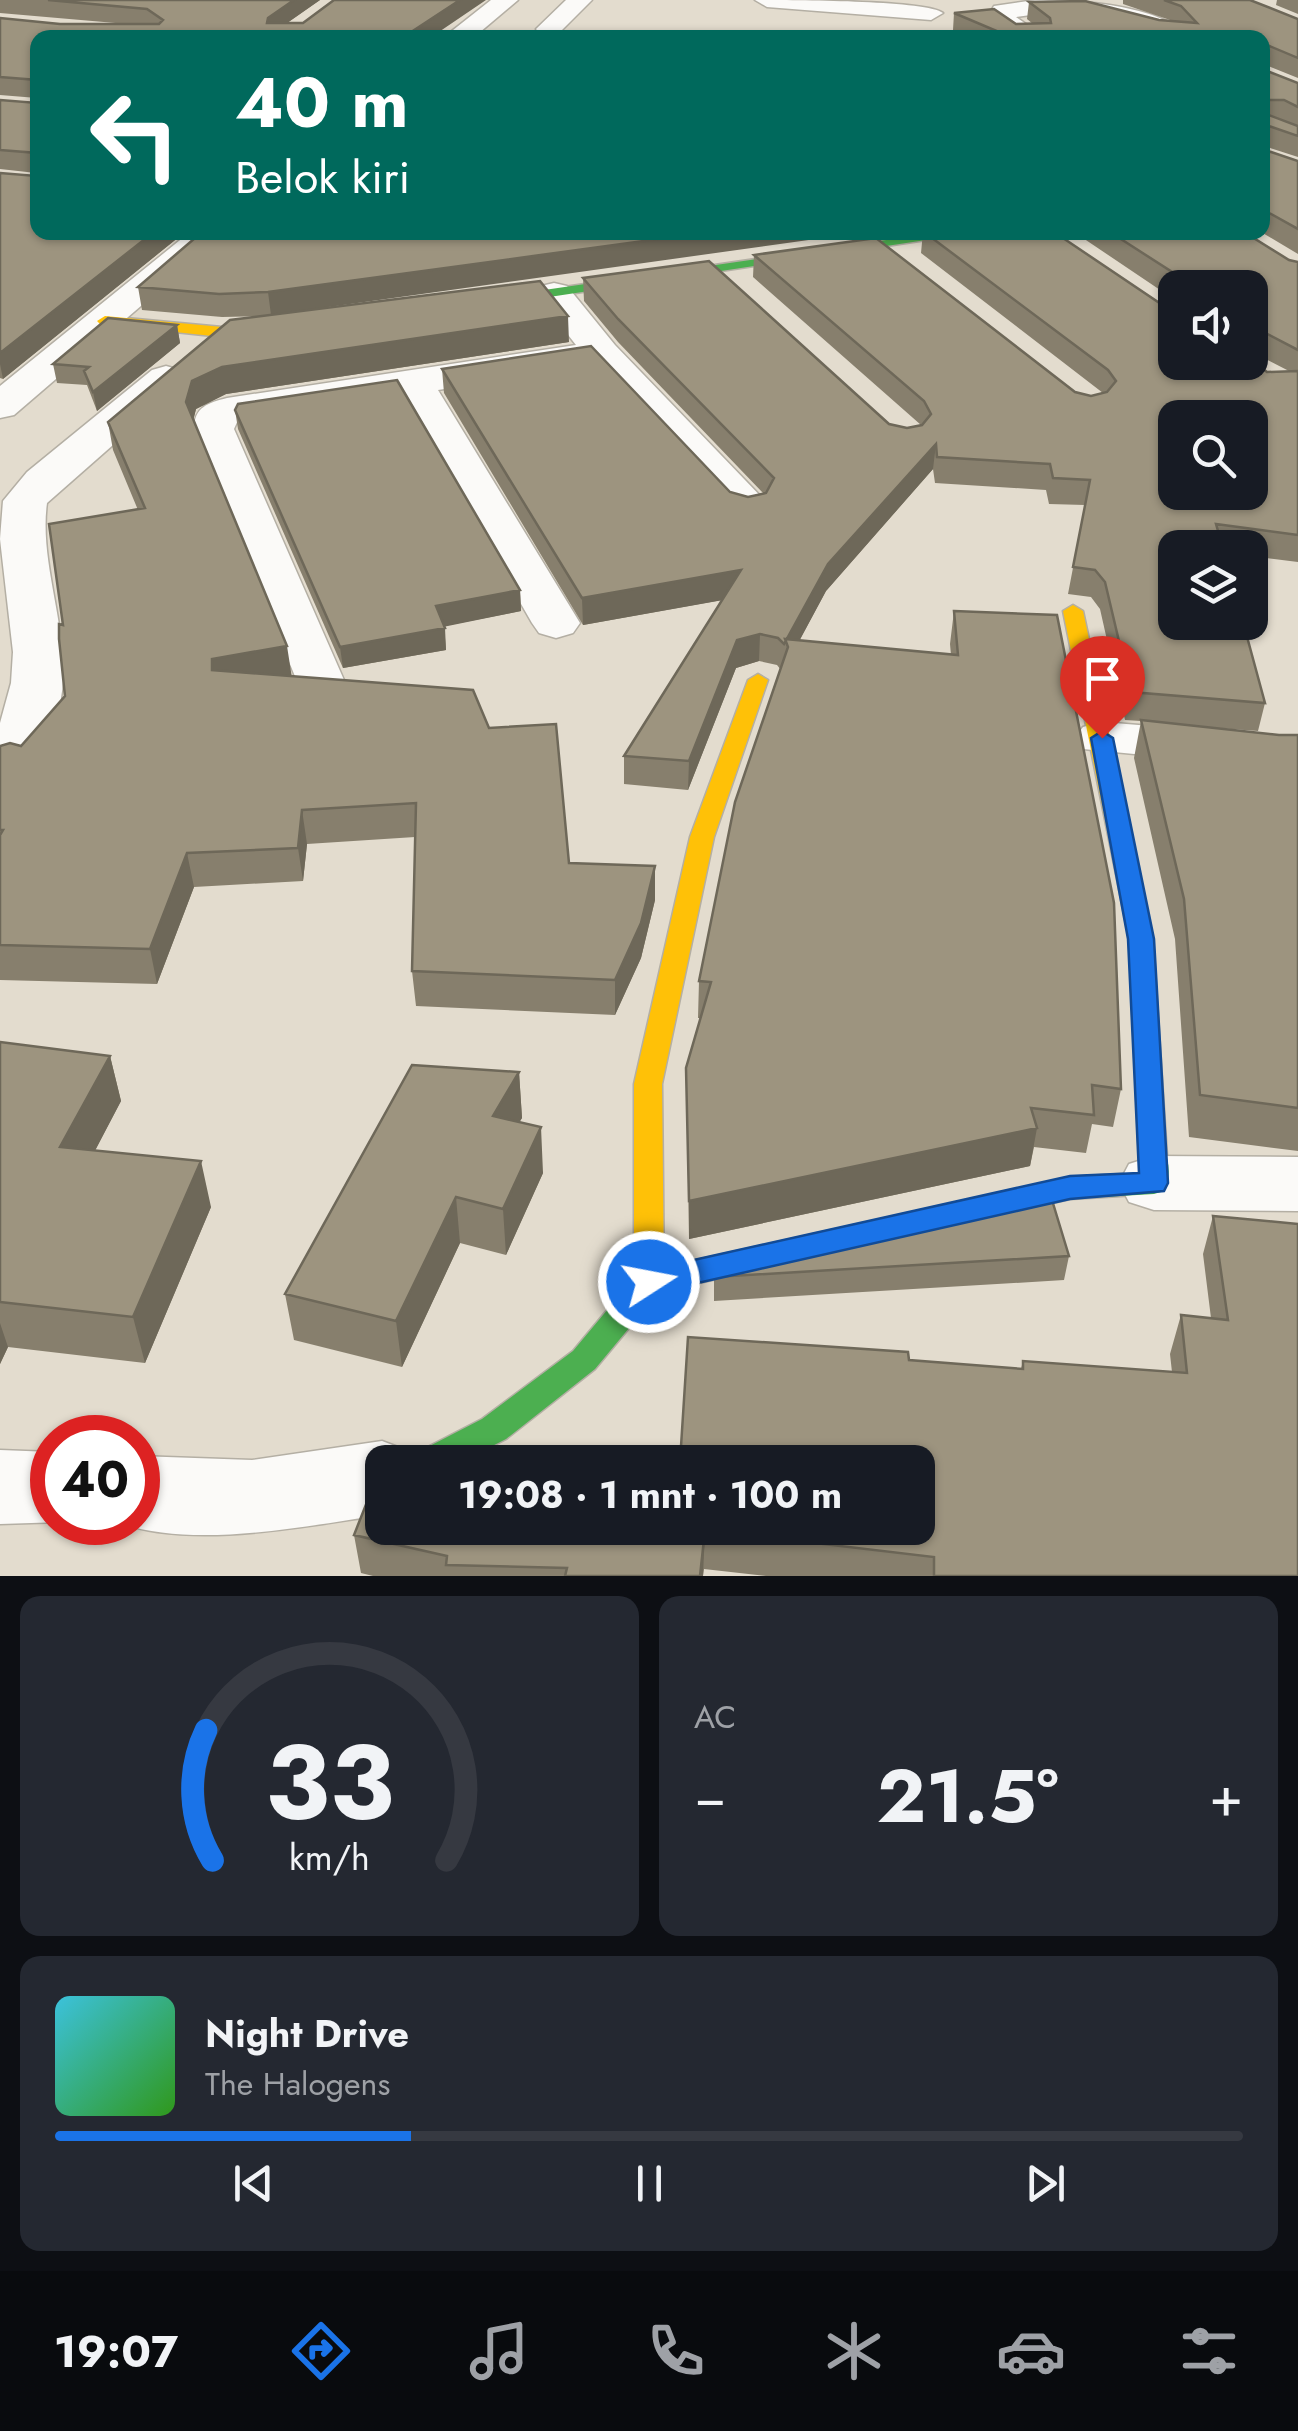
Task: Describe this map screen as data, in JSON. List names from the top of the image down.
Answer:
{
  "page": {
    "turn": ["40 m", "Belok kiri"],
    "limit": "40",
    "trip": "19:08 · 1 mnt · 100 m",
    "tile": "AC",
    "heat": ["−", "21.5°", "+"],
    "song": ["Night Drive", "The Halogens"],
    "tabs": "19:07",
    "gauge": ["33", "km/h"]
  }
}
